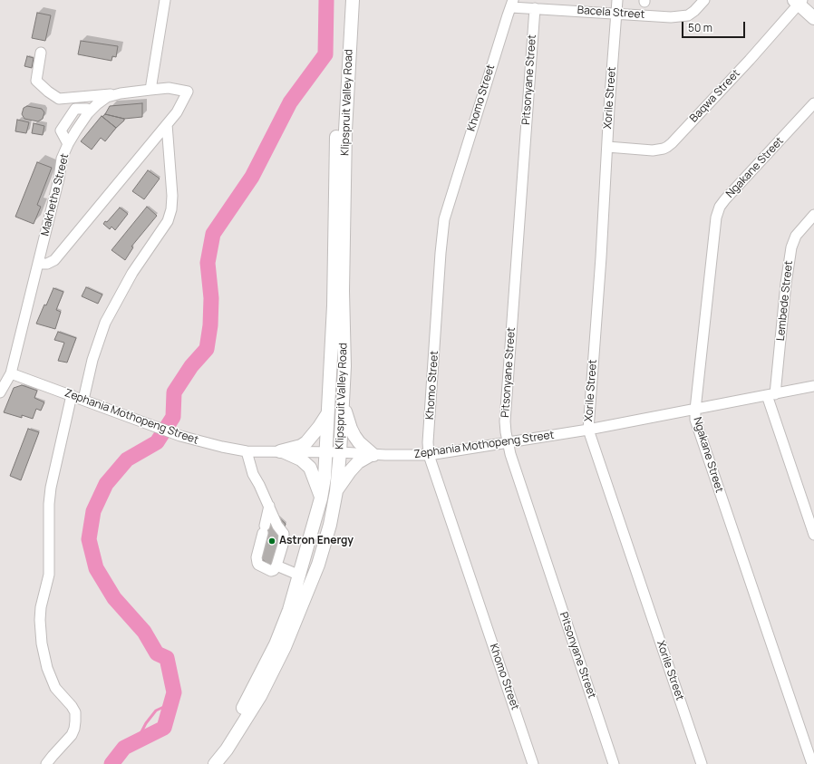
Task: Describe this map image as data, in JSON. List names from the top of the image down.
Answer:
{
  "streets": {
    "main road": ["Klipspruit Valley Road"],
    "street": [
      "Bacela Street",
      "Pitsonyane Street",
      "Baqwa Street",
      "Khomo Street",
      "Xorile Street",
      "Ngakane Street",
      "Makhetha Street",
      "Lembede Street",
      "Zephania Mothopeng Street"
    ]
  },
  "crossings": [
    ["Bacela Street", "Pitsonyane Street"],
    ["Bacela Street", "Khomo Street"],
    ["Bacela Street", "Xorile Street"],
    ["Pitsonyane Street", "Zephania Mothopeng Street"],
    ["Baqwa Street", "Xorile Street"],
    ["Khomo Street", "Zephania Mothopeng Street"],
    ["Xorile Street", "Zephania Mothopeng Street"],
    ["Klipspruit Valley Road", "Zephania Mothopeng Street"],
    ["Ngakane Street", "Zephania Mothopeng Street"],
    ["Makhetha Street", "Zephania Mothopeng Street"],
    ["Lembede Street", "Zephania Mothopeng Street"]
  ],
  "places": ["Astron Energy"],
  "scale_bar": "50 m"
}
